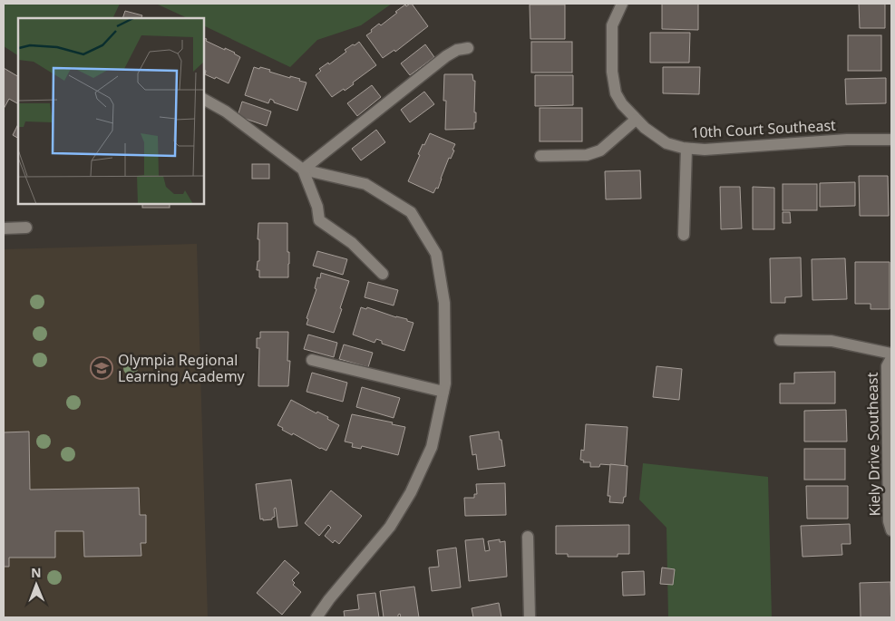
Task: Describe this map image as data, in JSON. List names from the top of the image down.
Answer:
{
  "streets": {
    "street": ["10th Court Southeast", "Kiely Drive Southeast"]
  },
  "places": {
    "school or university": ["Olympia Regional Learning Academy"]
  },
  "north": "top"
}
